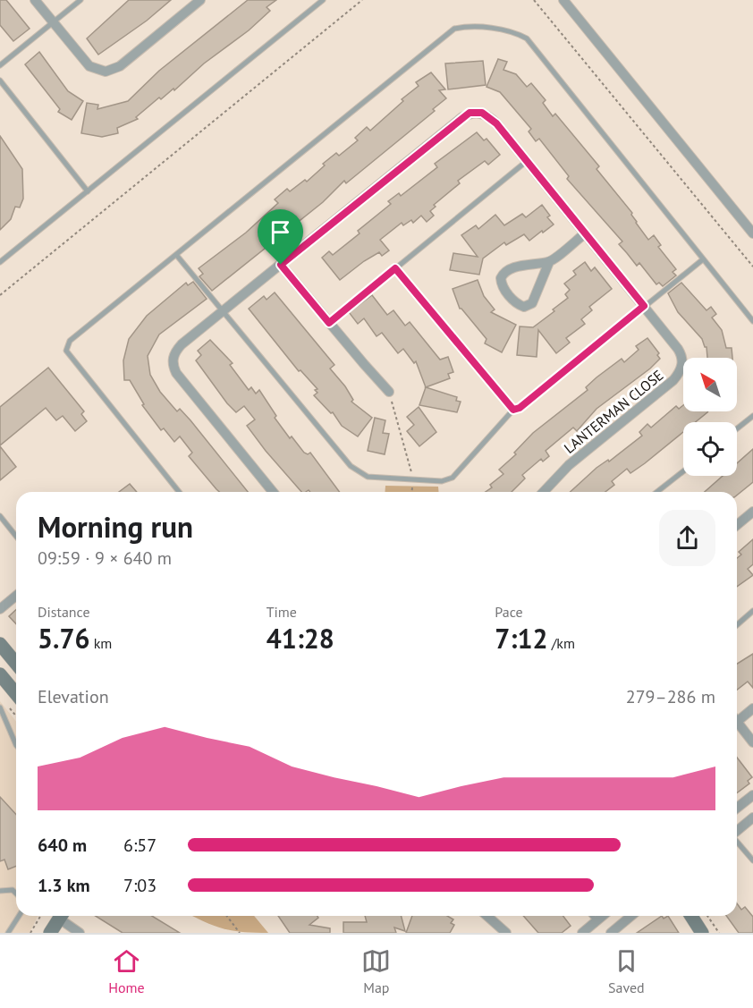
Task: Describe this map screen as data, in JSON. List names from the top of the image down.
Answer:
{
  "streets": {
    "street": ["LANTERMAN CLOSE"]
  },
  "north": "top left",
  "page": {
    "heading": ["Morning run", "09:59 · 9 × 640 m"],
    "stats": [
      ["Distance", "5.76 km"],
      ["Time", "41:28"],
      ["Pace", "7:12 /km"]
    ],
    "chart": ["Elevation", "279–286 m"],
    "list": [
      {
        "name": "640 m",
        "note": "6:57"
      },
      {
        "name": "1.3 km",
        "note": "7:03"
      }
    ],
    "tabs": ["Home", "Map", "Saved"]
  }
}
